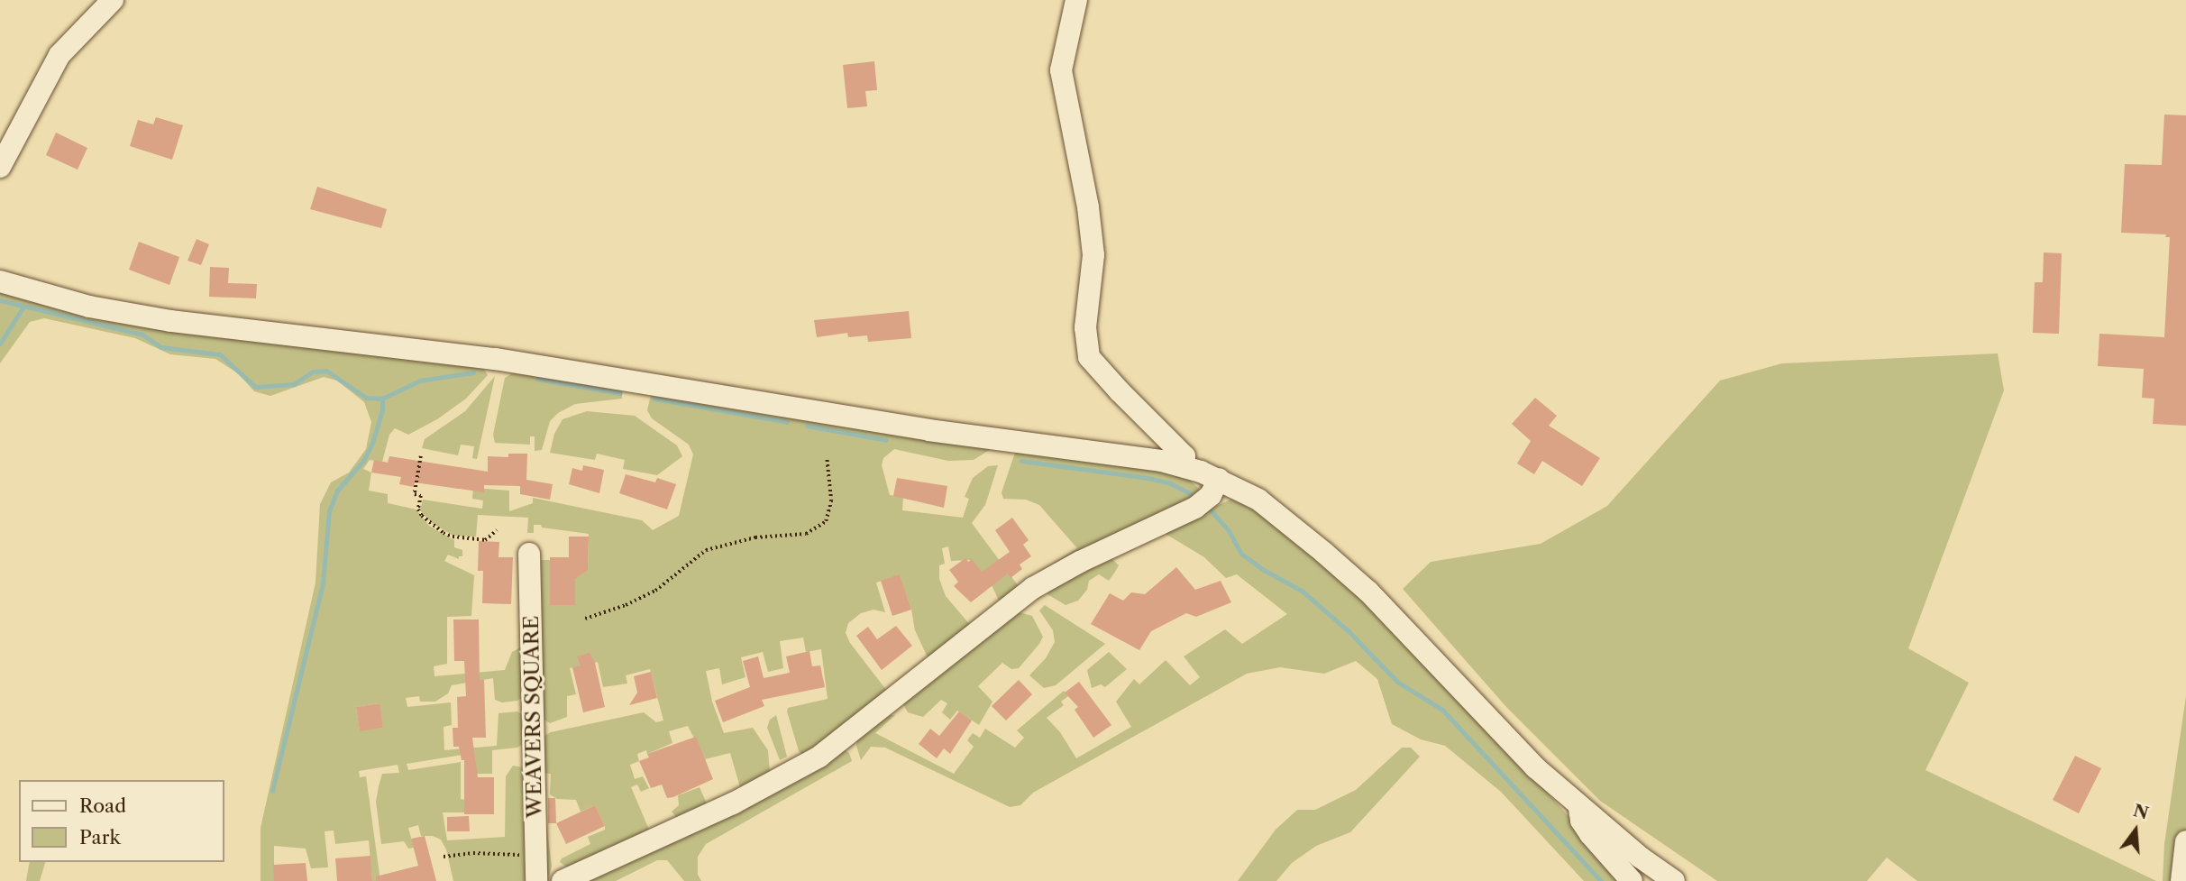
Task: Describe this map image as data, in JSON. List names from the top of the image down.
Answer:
{
  "streets": {
    "street": ["WEAVERS SQUARE"]
  },
  "legend": ["Road", "Park"],
  "north": "top"
}
